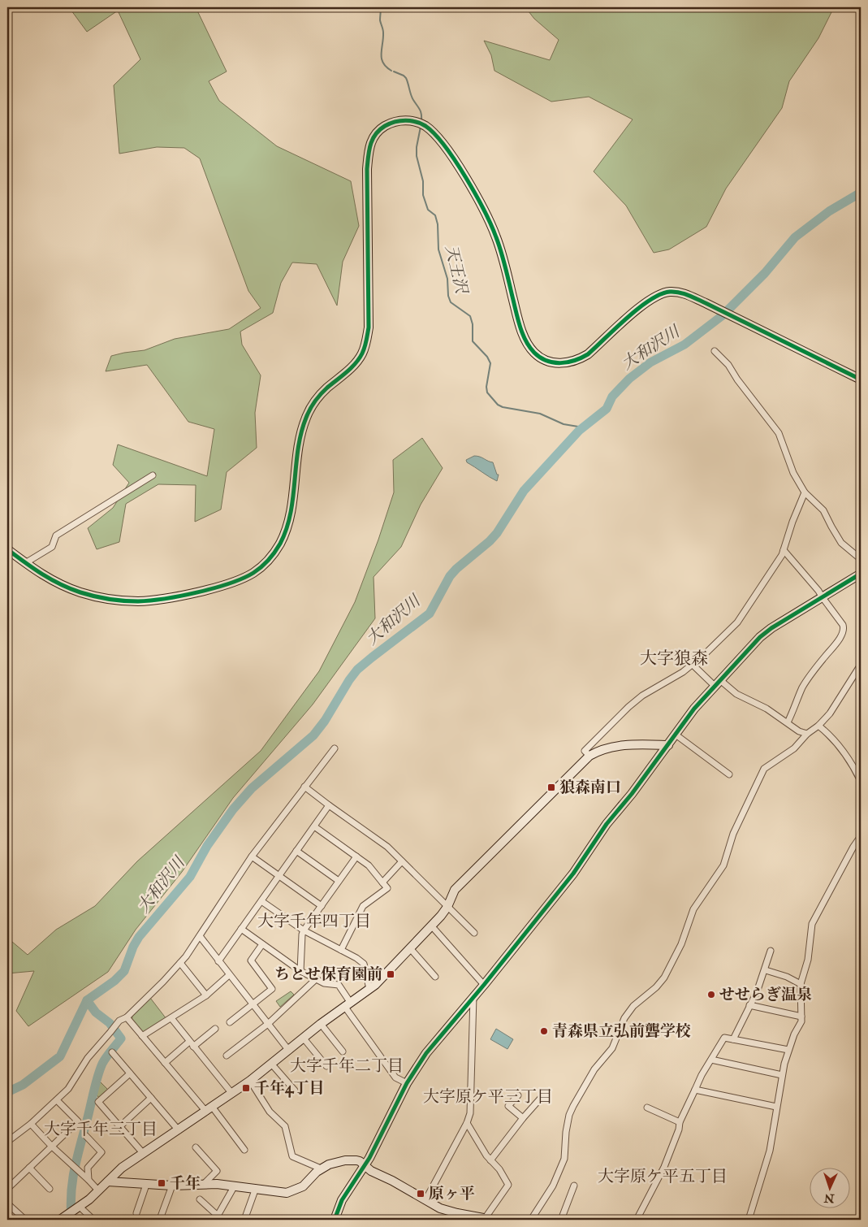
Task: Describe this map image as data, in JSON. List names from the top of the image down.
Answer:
{
  "districts": [
    "大字狼森",
    "大字千年四丁目",
    "大字千年二丁目",
    "大字原ケ平三丁目",
    "大字千年三丁目",
    "大字原ケ平五丁目"
  ],
  "water": ["天王沢", "大和沢川"],
  "places": {
    "transit": [
      "狼森南口",
      "ちとせ保育園前",
      "千年4丁目",
      "千年",
      "原ヶ平"
    ],
    "other": ["せせらぎ温泉", "青森県立弘前聾学校"]
  },
  "north": "bottom"
}
